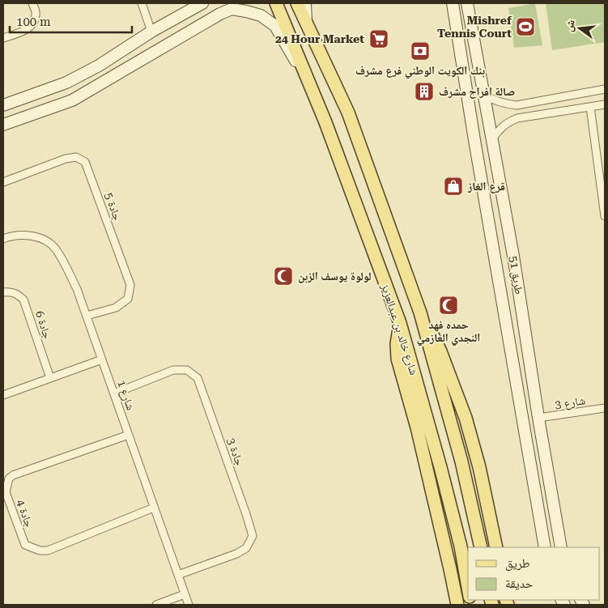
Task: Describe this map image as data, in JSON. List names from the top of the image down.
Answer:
{
  "streets": {
    "main road": ["شارع خالد بن عبدالعزيز"],
    "street": [
      "جادة 5",
      "طريق 51",
      "جادة 6",
      "شارع 1",
      "شارع 3",
      "جادة 3",
      "جادة 4"
    ]
  },
  "crossings": [
    ["جادة 5", "شارع 1"],
    ["طريق 51", "شارع 3"],
    ["شارع 1", "جادة 3"],
    ["شارع 1", "جادة 4"]
  ],
  "places": {
    "sports": ["Mishref Tennis Court"],
    "supermarket": ["24 Hour Market"],
    "bank": ["بنك الكويت الوطني فرع مشرف"],
    "building": ["صالة افراح مشرف"],
    "shop": ["قرع الغاز"],
    "mosque": ["لولوة يوسف الزبن", "حمده فهد النجدي العازمي"]
  },
  "legend": ["طريق", "حديقة"],
  "scale_bar": "100 m",
  "north": "left"
}
